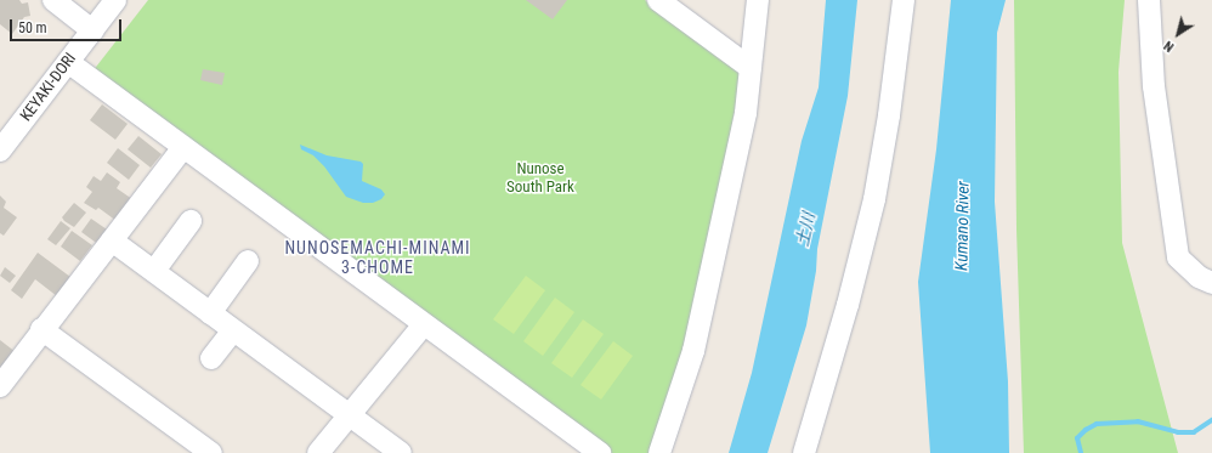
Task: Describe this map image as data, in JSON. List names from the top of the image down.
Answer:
{
  "streets": {
    "street": ["KEYAKI-DORI"]
  },
  "districts": ["NUNOSEMACHI-MINAMI 3-CHOME"],
  "water": ["Kumano River", "土川"],
  "parks": ["Nunose South Park"],
  "scale_bar": "50 m",
  "north": "bottom left"
}
